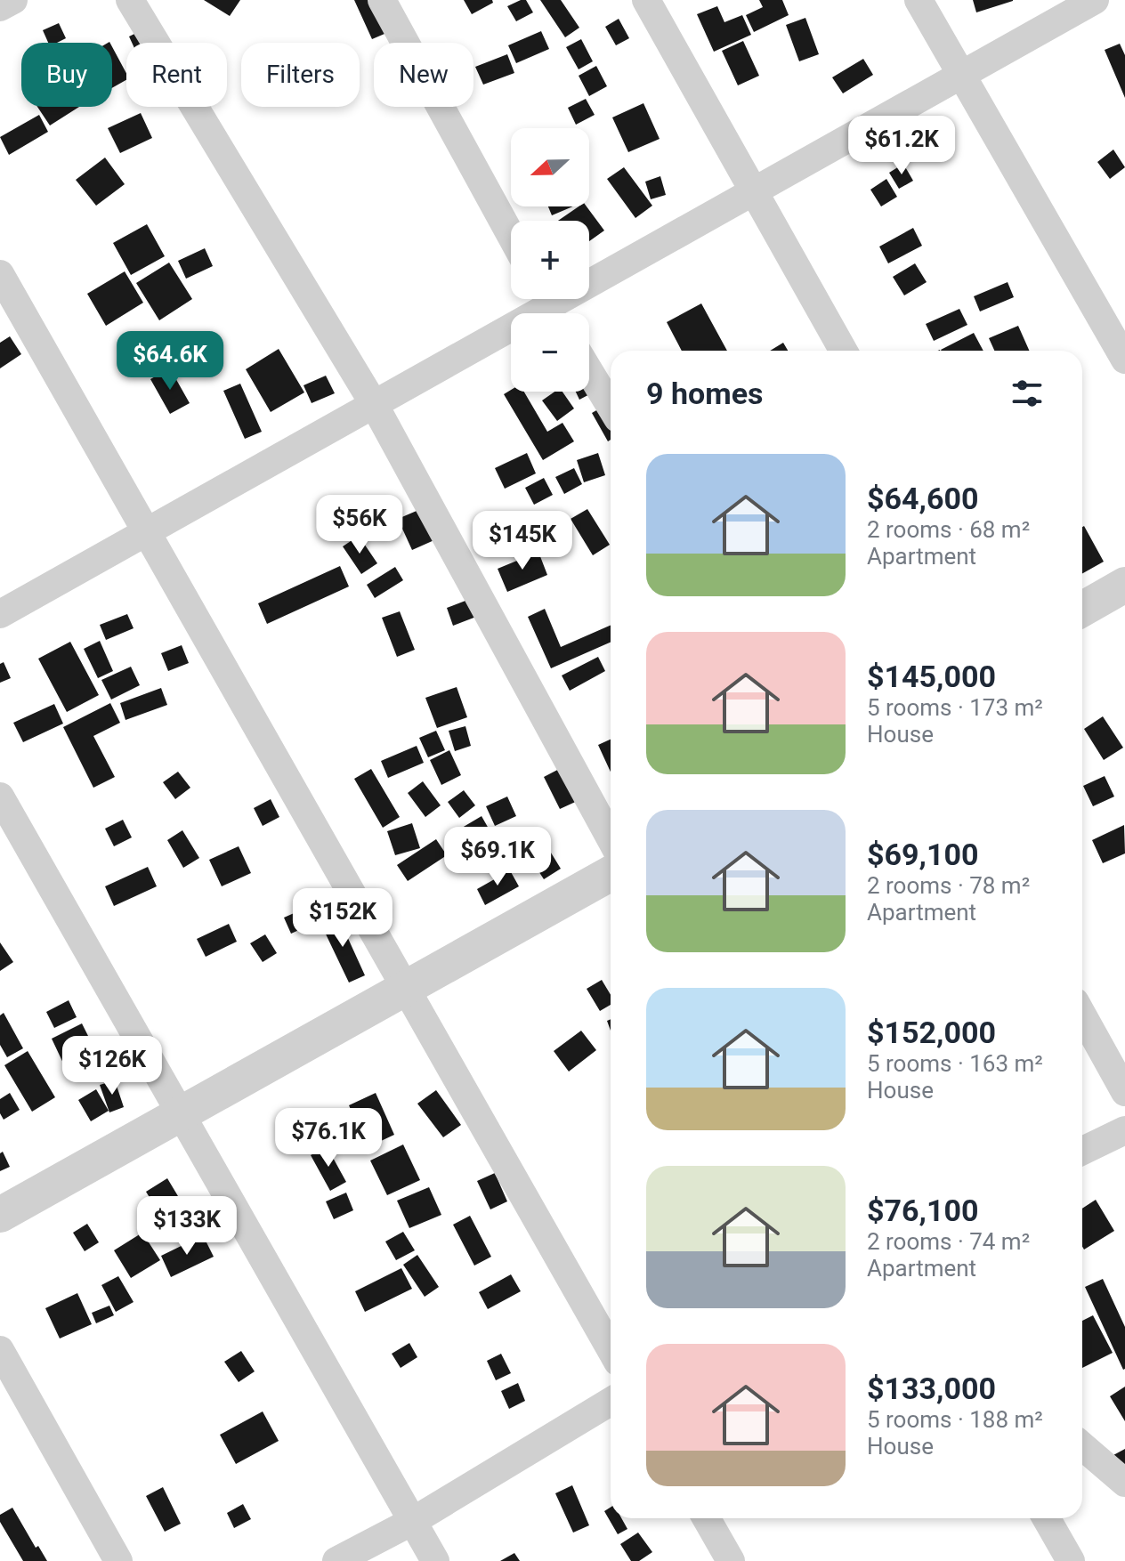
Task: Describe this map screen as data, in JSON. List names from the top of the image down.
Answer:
{
  "north": "left",
  "page": {
    "chip": [
      "Buy",
      "Rent",
      "Filters",
      "New"
    ],
    "price": [
      "$61.2K",
      "$64.6K",
      "$56K",
      "$145K",
      "$69.1K",
      "$152K",
      "$126K",
      "$76.1K",
      "$133K"
    ],
    "map_buttons": ["+", "−"],
    "heading": "9 homes",
    "list": [
      {
        "name": "$64,600",
        "note": "2 rooms · 68 m² · Apartment"
      },
      {
        "name": "$145,000",
        "note": "5 rooms · 173 m² · House"
      },
      {
        "name": "$69,100",
        "note": "2 rooms · 78 m² · Apartment"
      },
      {
        "name": "$152,000",
        "note": "5 rooms · 163 m² · House"
      },
      {
        "name": "$76,100",
        "note": "2 rooms · 74 m² · Apartment"
      },
      {
        "name": "$133,000",
        "note": "5 rooms · 188 m² · House"
      }
    ]
  }
}
